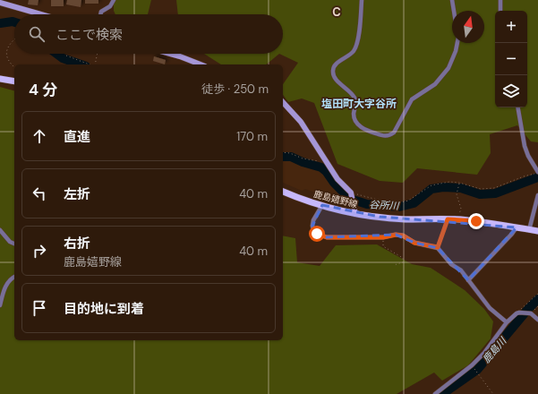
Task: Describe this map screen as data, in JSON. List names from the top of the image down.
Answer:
{
  "streets": {
    "main road": ["鹿島嬉野線"]
  },
  "districts": ["塩田町大字谷所"],
  "water": ["谷所川", "鹿島川"],
  "north": "top",
  "page": {
    "map_buttons": ["+", "−"],
    "search": "ここで検索",
    "heading": ["4 分", "徒歩 · 250 m"],
    "list": [
      ["直進", "170 m"],
      ["左折", "40 m"],
      ["右折", "鹿島嬉野線", "40 m"],
      "目的地に到着"
    ]
  },
  "grid": {
    "columns": ["C"]
  }
}
